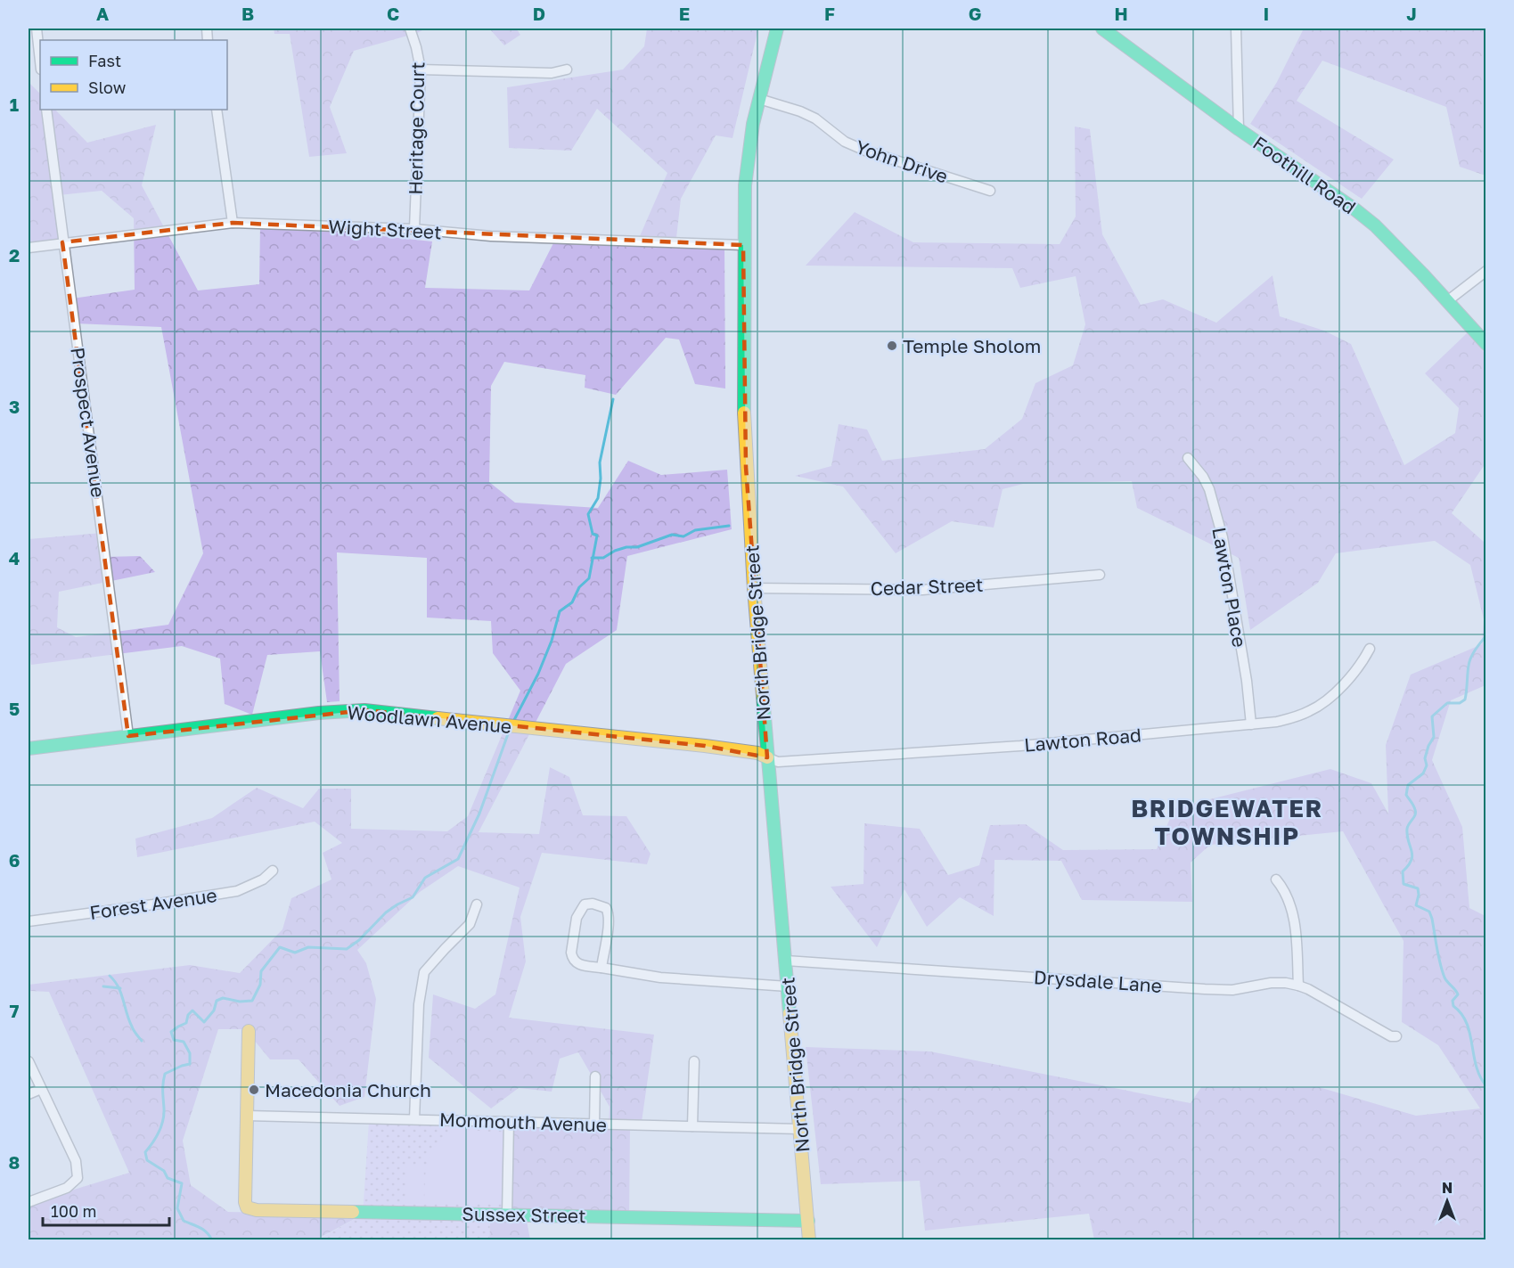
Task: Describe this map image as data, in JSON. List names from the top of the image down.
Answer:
{
  "streets": {
    "street": [
      "Heritage Court",
      "Yohn Drive",
      "Foothill Road",
      "Wight Street",
      "Prospect Avenue",
      "Cedar Street",
      "Lawton Place",
      "North Bridge Street",
      "Woodlawn Avenue",
      "Lawton Road",
      "Forest Avenue",
      "Drysdale Lane",
      "Monmouth Avenue",
      "Sussex Street"
    ]
  },
  "crossings": [
    ["Heritage Court", "Wight Street"],
    ["Yohn Drive", "North Bridge Street"],
    ["Wight Street", "Prospect Avenue"],
    ["Wight Street", "North Bridge Street"],
    ["Prospect Avenue", "Woodlawn Avenue"],
    ["Cedar Street", "North Bridge Street"],
    ["Lawton Place", "Lawton Road"],
    ["North Bridge Street", "Woodlawn Avenue"],
    ["North Bridge Street", "Lawton Road"],
    ["North Bridge Street", "Drysdale Lane"],
    ["North Bridge Street", "Monmouth Avenue"],
    ["North Bridge Street", "Sussex Street"],
    ["Woodlawn Avenue", "Lawton Road"],
    ["Monmouth Avenue", "Sussex Street"]
  ],
  "districts": ["BRIDGEWATER TOWNSHIP"],
  "places": ["Temple Sholom", "Macedonia Church"],
  "legend": ["Fast", "Slow"],
  "scale_bar": "100 m",
  "north": "top",
  "grid": {
    "columns": [
      "A",
      "B",
      "C",
      "D",
      "E",
      "F",
      "G",
      "H",
      "I",
      "J"
    ],
    "rows": [
      "1",
      "2",
      "3",
      "4",
      "5",
      "6",
      "7",
      "8"
    ]
  }
}
